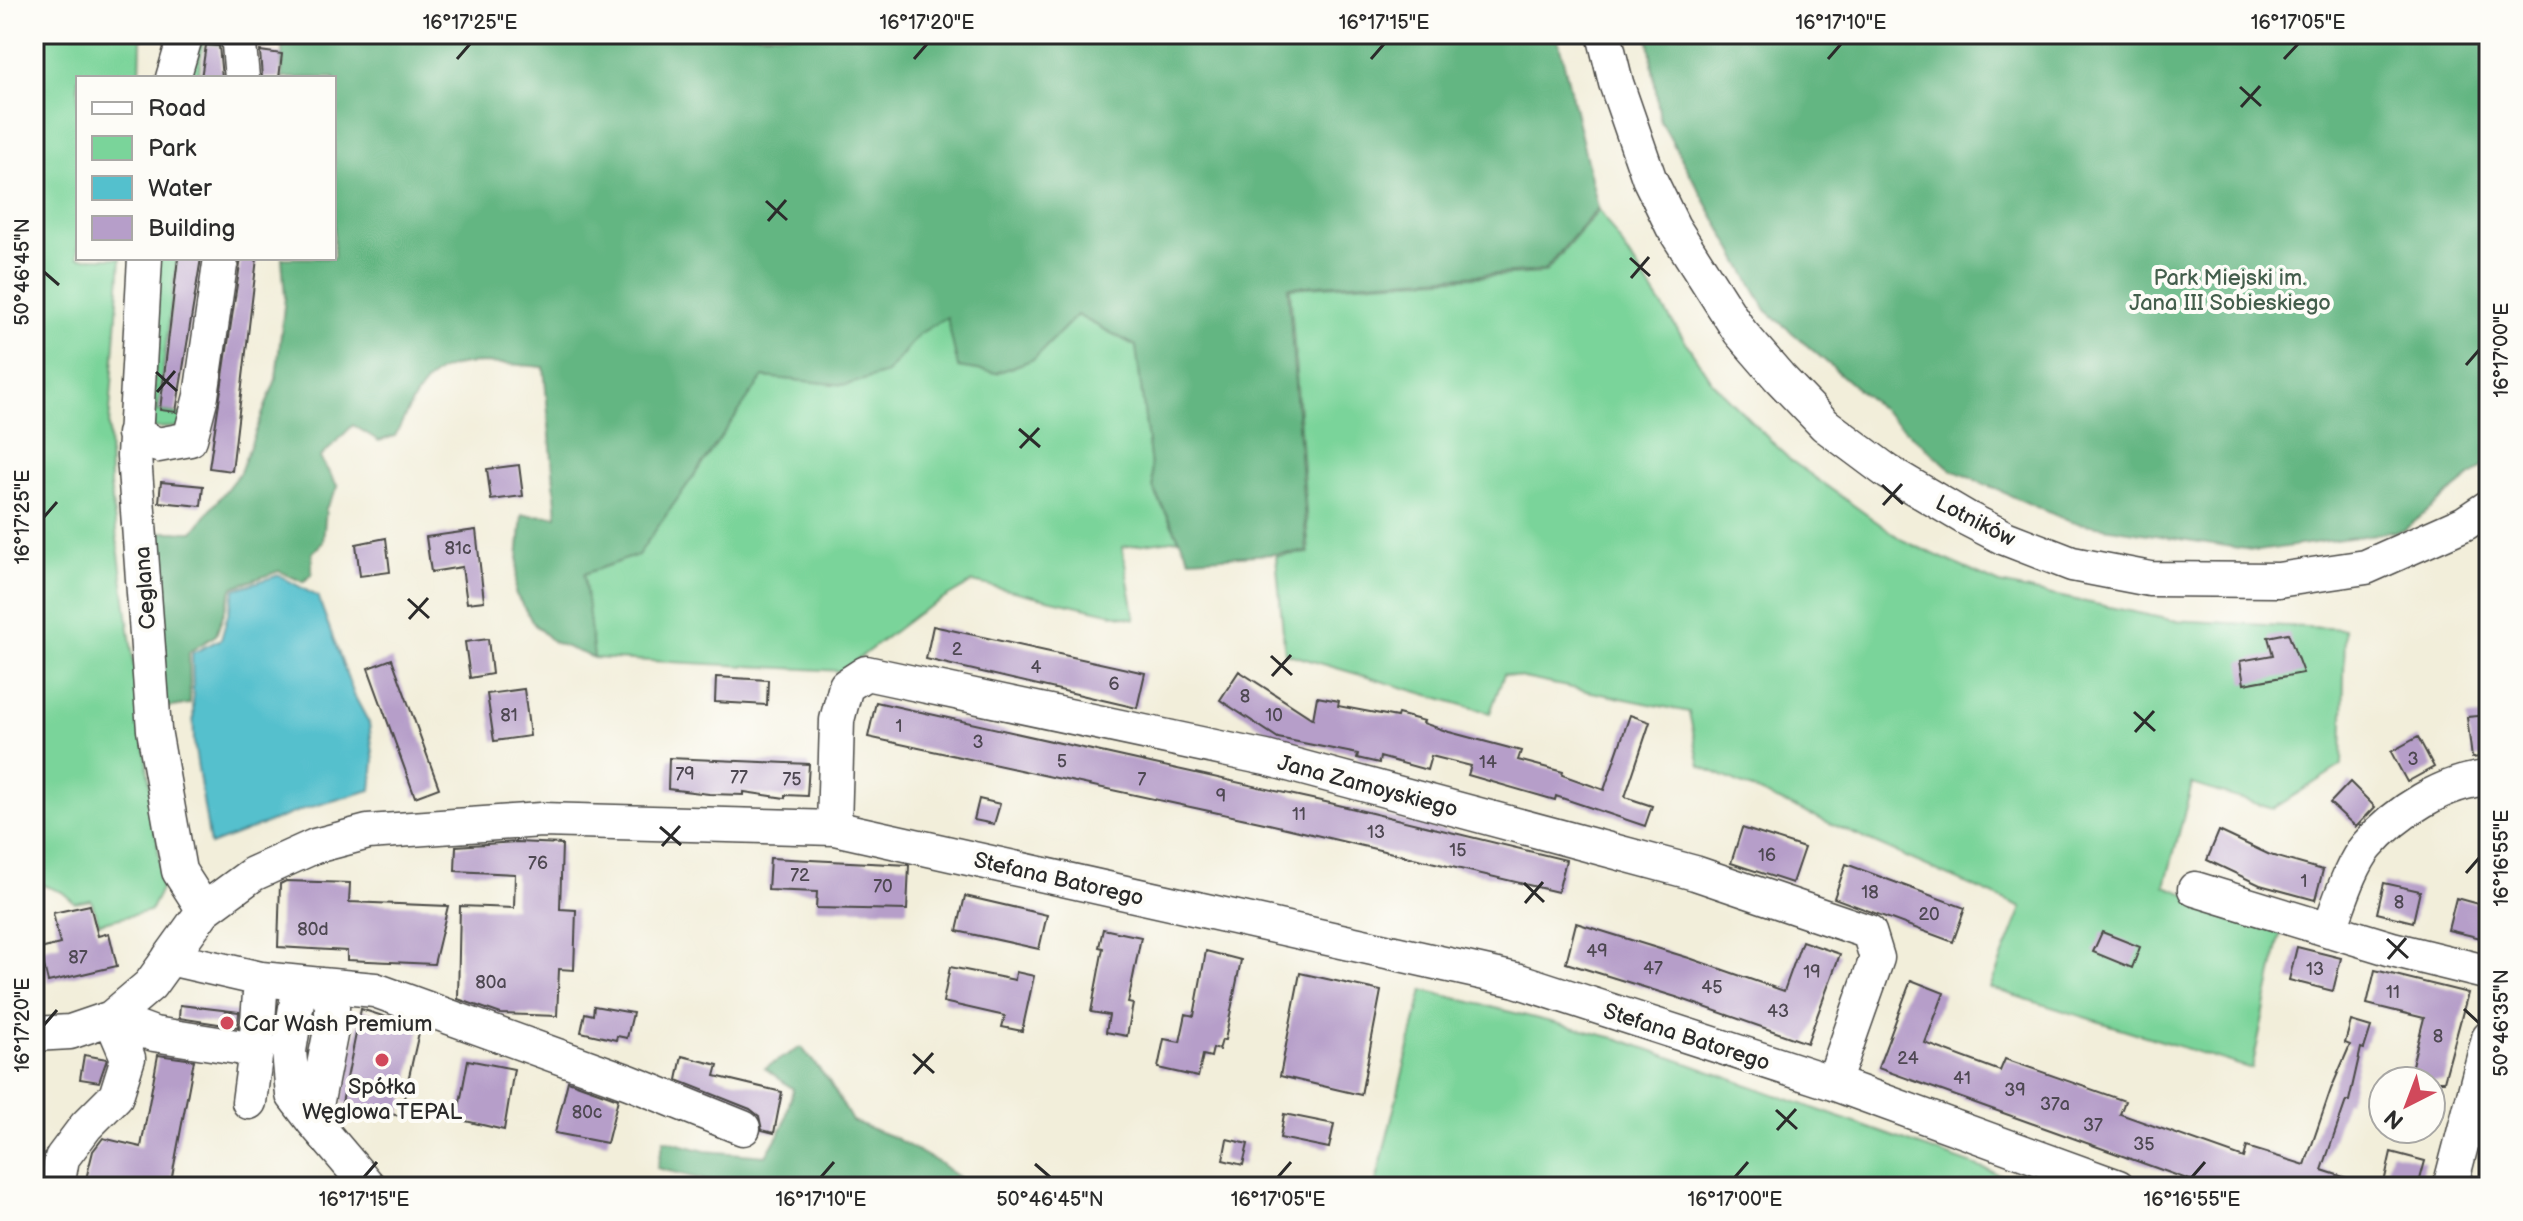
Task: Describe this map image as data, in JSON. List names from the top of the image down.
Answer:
{
  "streets": {
    "street": [
      "Lotników",
      "Ceglana",
      "Jana Zamoyskiego",
      "Stefana Batorego"
    ]
  },
  "crossings": [
    ["Ceglana", "Stefana Batorego"],
    ["Jana Zamoyskiego", "Stefana Batorego"]
  ],
  "parks": ["Park Miejski im. Jana III Sobieskiego"],
  "places": ["Car Wash Premium", "Spółka Węglowa TEPAL"],
  "house_numbers": [
    "81c",
    "2",
    "4",
    "6",
    "8",
    "81",
    "10",
    "1",
    "3",
    "3",
    "5",
    "14",
    "79",
    "77",
    "75",
    "7",
    "9",
    "11",
    "13",
    "15",
    "16",
    "76",
    "72",
    "1",
    "70",
    "18",
    "8",
    "20",
    "80d",
    "49",
    "87",
    "47",
    "13",
    "19",
    "80a",
    "45",
    "11",
    "43",
    "8",
    "24",
    "41",
    "39",
    "37a",
    "80c",
    "37",
    "35"
  ],
  "legend": [
    "Road",
    "Park",
    "Water",
    "Building"
  ],
  "north": "bottom left",
  "coordinates": [
    "16°17'25\"E",
    "16°17'20\"E",
    "16°17'15\"E",
    "16°17'10\"E",
    "16°17'05\"E",
    "50°46'45\"N",
    "16°17'00\"E",
    "16°16'55\"E",
    "50°46'35\"N"
  ]
}
